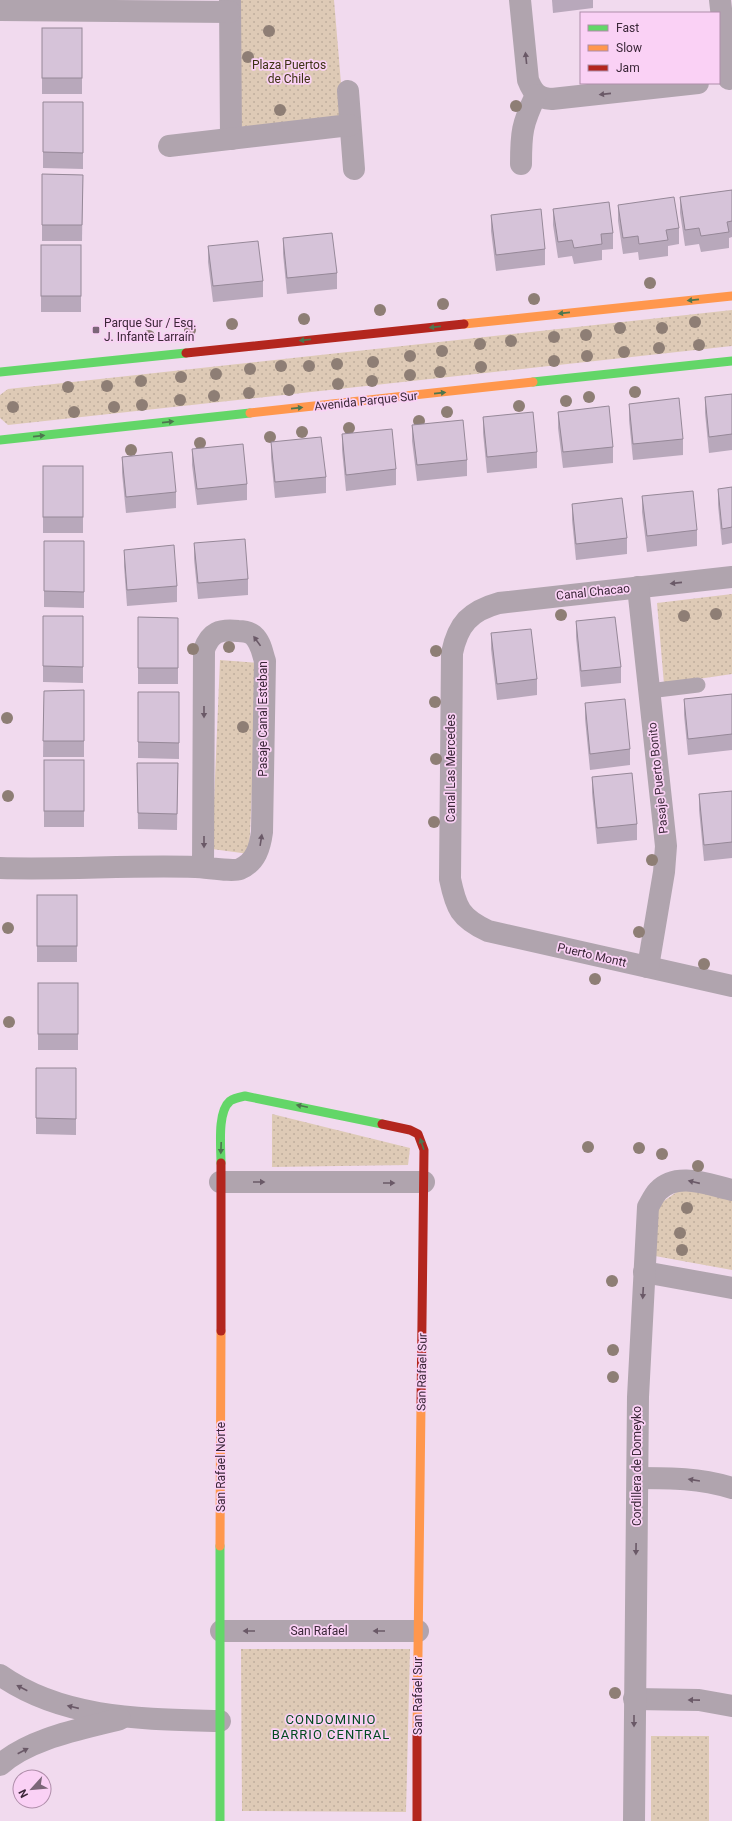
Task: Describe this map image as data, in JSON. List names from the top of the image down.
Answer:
{
  "streets": {
    "street": [
      "Avenida Parque Sur",
      "Canal Chacao",
      "Pasaje Canal Esteban",
      "Canal Las Mercedes",
      "Pasaje Puerto Bonito",
      "Puerto Montt",
      "San Rafael Sur",
      "Cordillera de Domeyko",
      "San Rafael Norte",
      "San Rafael"
    ]
  },
  "crossings": [
    ["Canal Chacao", "Canal Las Mercedes"],
    ["Canal Chacao", "Pasaje Puerto Bonito"],
    ["Canal Las Mercedes", "Puerto Montt"],
    ["Pasaje Puerto Bonito", "Puerto Montt"],
    ["San Rafael Sur", "San Rafael Norte"],
    ["San Rafael Sur", "San Rafael"],
    ["San Rafael Norte", "San Rafael"]
  ],
  "one_way": ["Cordillera de Domeyko", "San Rafael"],
  "districts": ["CONDOMINIO BARRIO CENTRAL"],
  "parks": ["Plaza Puertos de Chile"],
  "places": {
    "transit": ["Parque Sur / Esq. J. Infante Larraín"]
  },
  "legend": ["Fast", "Slow", "Jam"],
  "north": "bottom left"
}
